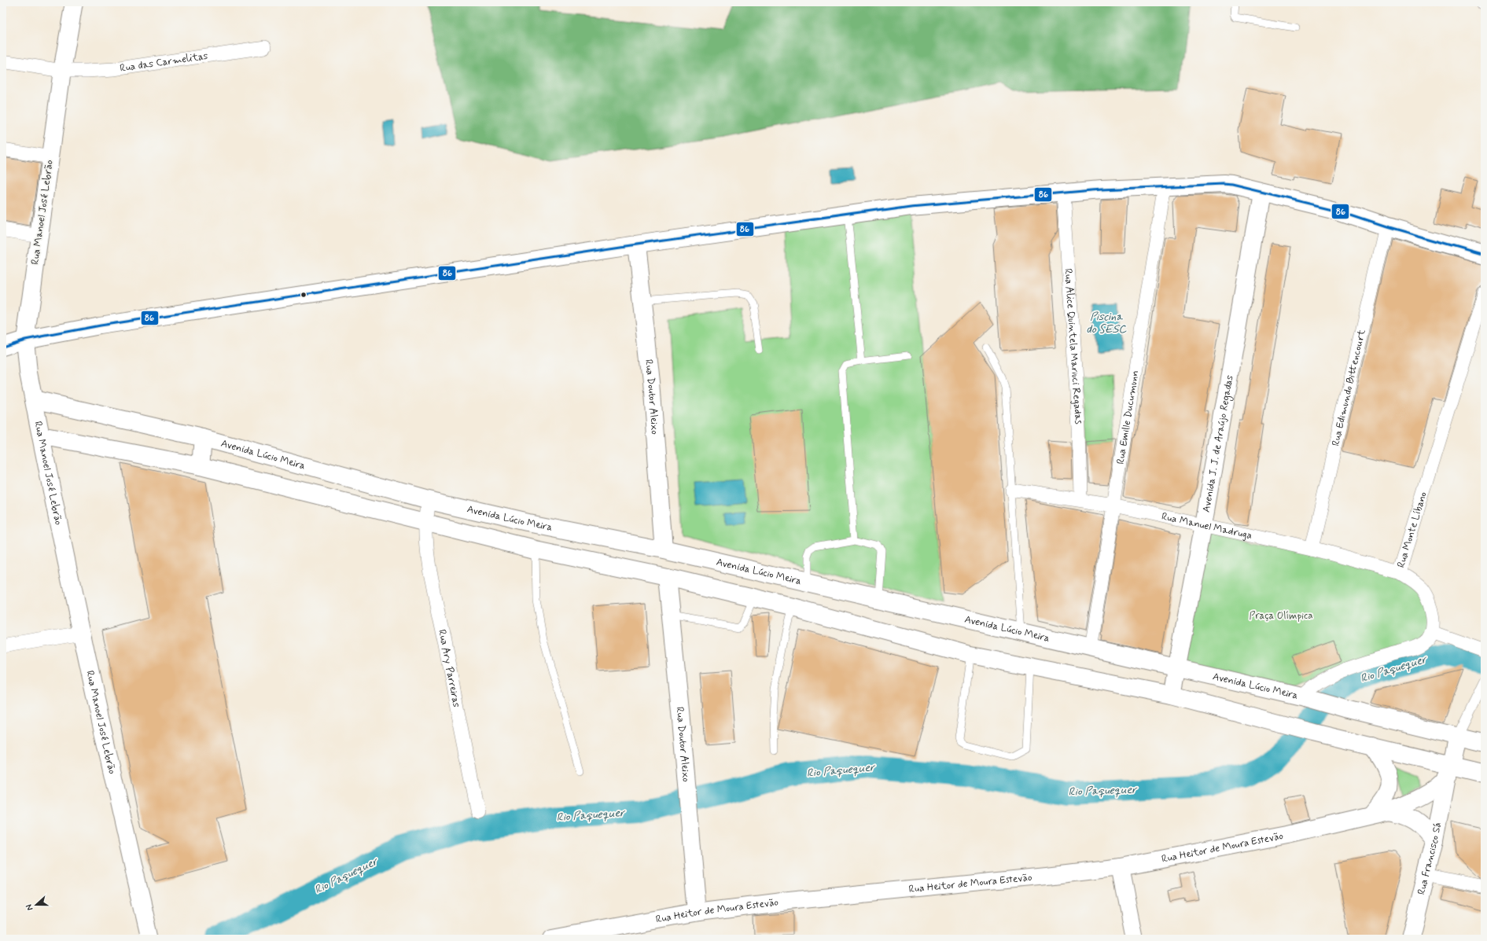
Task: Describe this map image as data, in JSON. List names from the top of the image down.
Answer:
{
  "streets": {
    "main road": [
      "Rua Manoel José Lebrão",
      "Rua Doutor Aleixo",
      "Avenida J. J. de Araújo Regadas",
      "Avenida Lúcio Meira",
      "Rua Heitor de Moura Estevão",
      "Rua Francisco Sá"
    ],
    "street": [
      "Rua das Carmelitas",
      "Rua Alice Quintela Mariuci Regadas",
      "Rua Edimundo Bittencourt",
      "Rua Emille Ducumunn",
      "Rua Manuel Madruga",
      "Rua Monte Líbano",
      "Rua Ary Parreiras"
    ]
  },
  "crossings": [
    ["Rua das Carmelitas", "Rua Manoel José Lebrão"],
    ["Rua Manoel José Lebrão", "Avenida Lúcio Meira"],
    ["Rua Alice Quintela Mariuci Regadas", "Rua Manuel Madruga"],
    ["Rua Edimundo Bittencourt", "Rua Manuel Madruga"],
    ["Rua Doutor Aleixo", "Avenida Lúcio Meira"],
    ["Rua Doutor Aleixo", "Rua Heitor de Moura Estevão"],
    ["Rua Emille Ducumunn", "Avenida Lúcio Meira"],
    ["Rua Emille Ducumunn", "Rua Manuel Madruga"],
    ["Avenida J. J. de Araújo Regadas", "Avenida Lúcio Meira"],
    ["Avenida J. J. de Araújo Regadas", "Rua Manuel Madruga"],
    ["Avenida Lúcio Meira", "Rua Ary Parreiras"],
    ["Avenida Lúcio Meira", "Rua Francisco Sá"],
    ["Rua Manuel Madruga", "Rua Monte Líbano"],
    ["Rua Heitor de Moura Estevão", "Rua Francisco Sá"]
  ],
  "water": ["Piscina do SESC", "Rio Paquequer"],
  "parks": ["Praça Olímpica"],
  "lines": ["transit line 86"],
  "north": "left"
}
